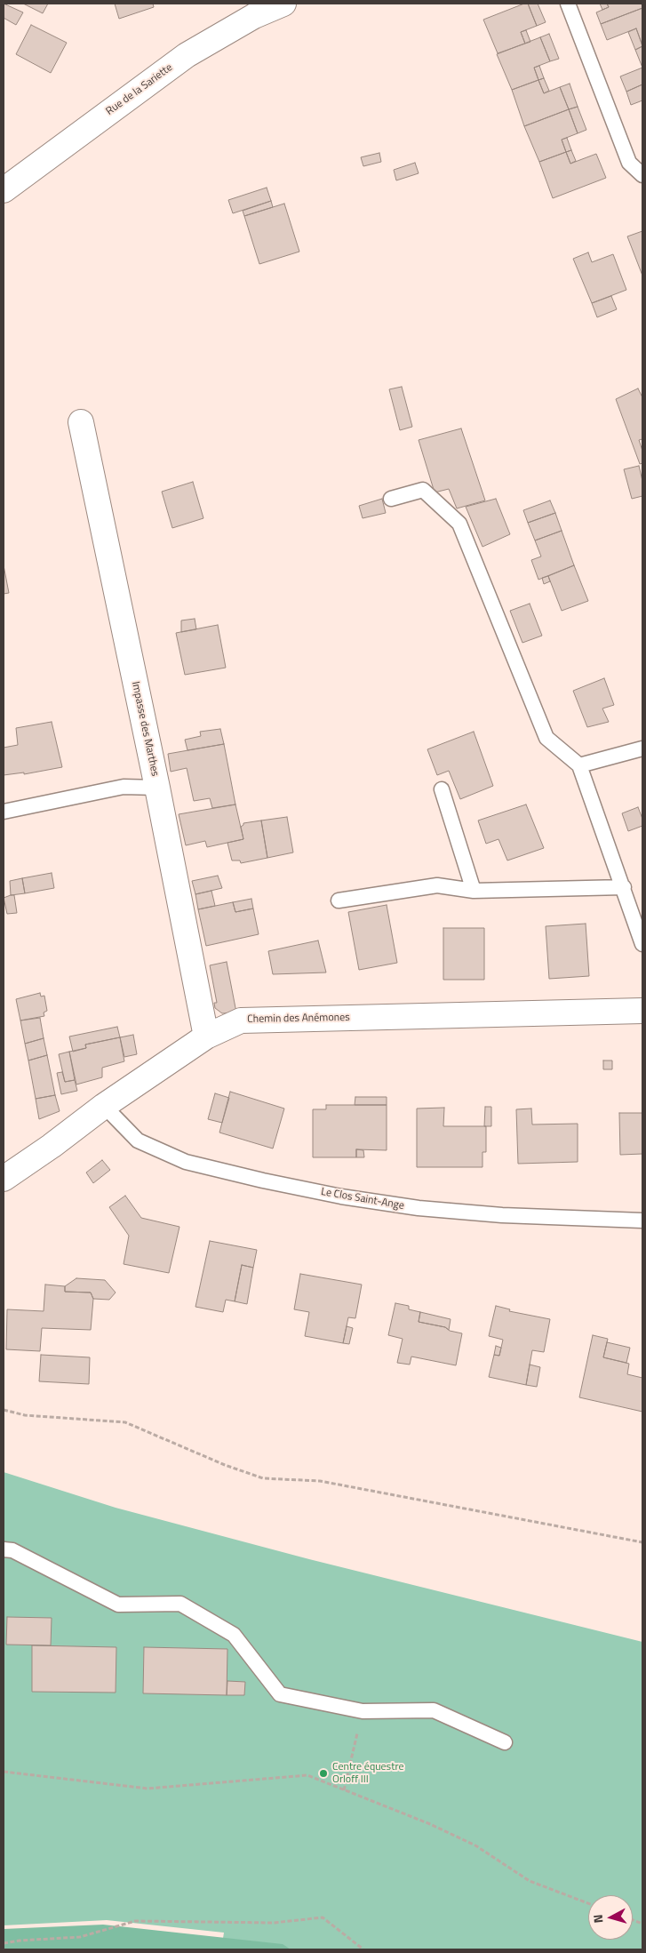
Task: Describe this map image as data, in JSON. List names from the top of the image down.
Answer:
{
  "streets": {
    "street": ["Rue de la Sariette", "Impasse des Marthes", "Chemin des Anémones"],
    "lane": ["Le Clos Saint-Ange"]
  },
  "crossings": [
    ["Impasse des Marthes", "Chemin des Anémones"],
    ["Chemin des Anémones", "Le Clos Saint-Ange"]
  ],
  "places": ["Centre équestre Orloff III"],
  "north": "left"
}
